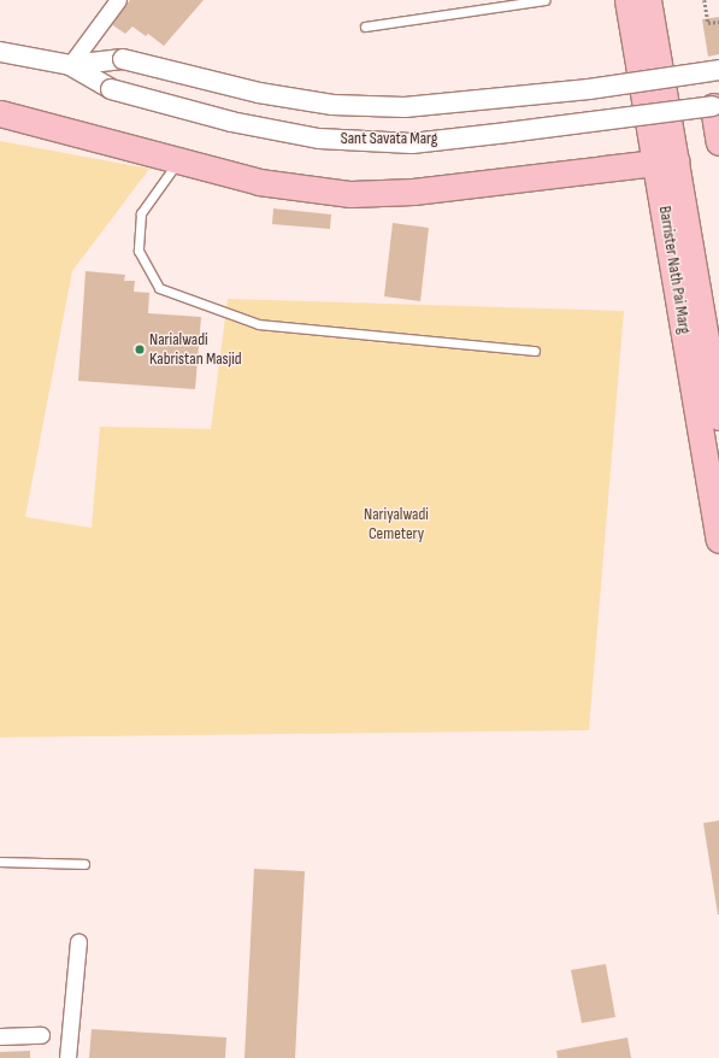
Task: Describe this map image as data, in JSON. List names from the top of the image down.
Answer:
{
  "streets": {
    "main road": ["Barrister Nath Pai Marg"],
    "street": ["Sant Savata Marg"]
  },
  "parks": ["Nariyalwadi Cemetery"],
  "places": ["Narialwadi Kabristan Masjid"]
}
